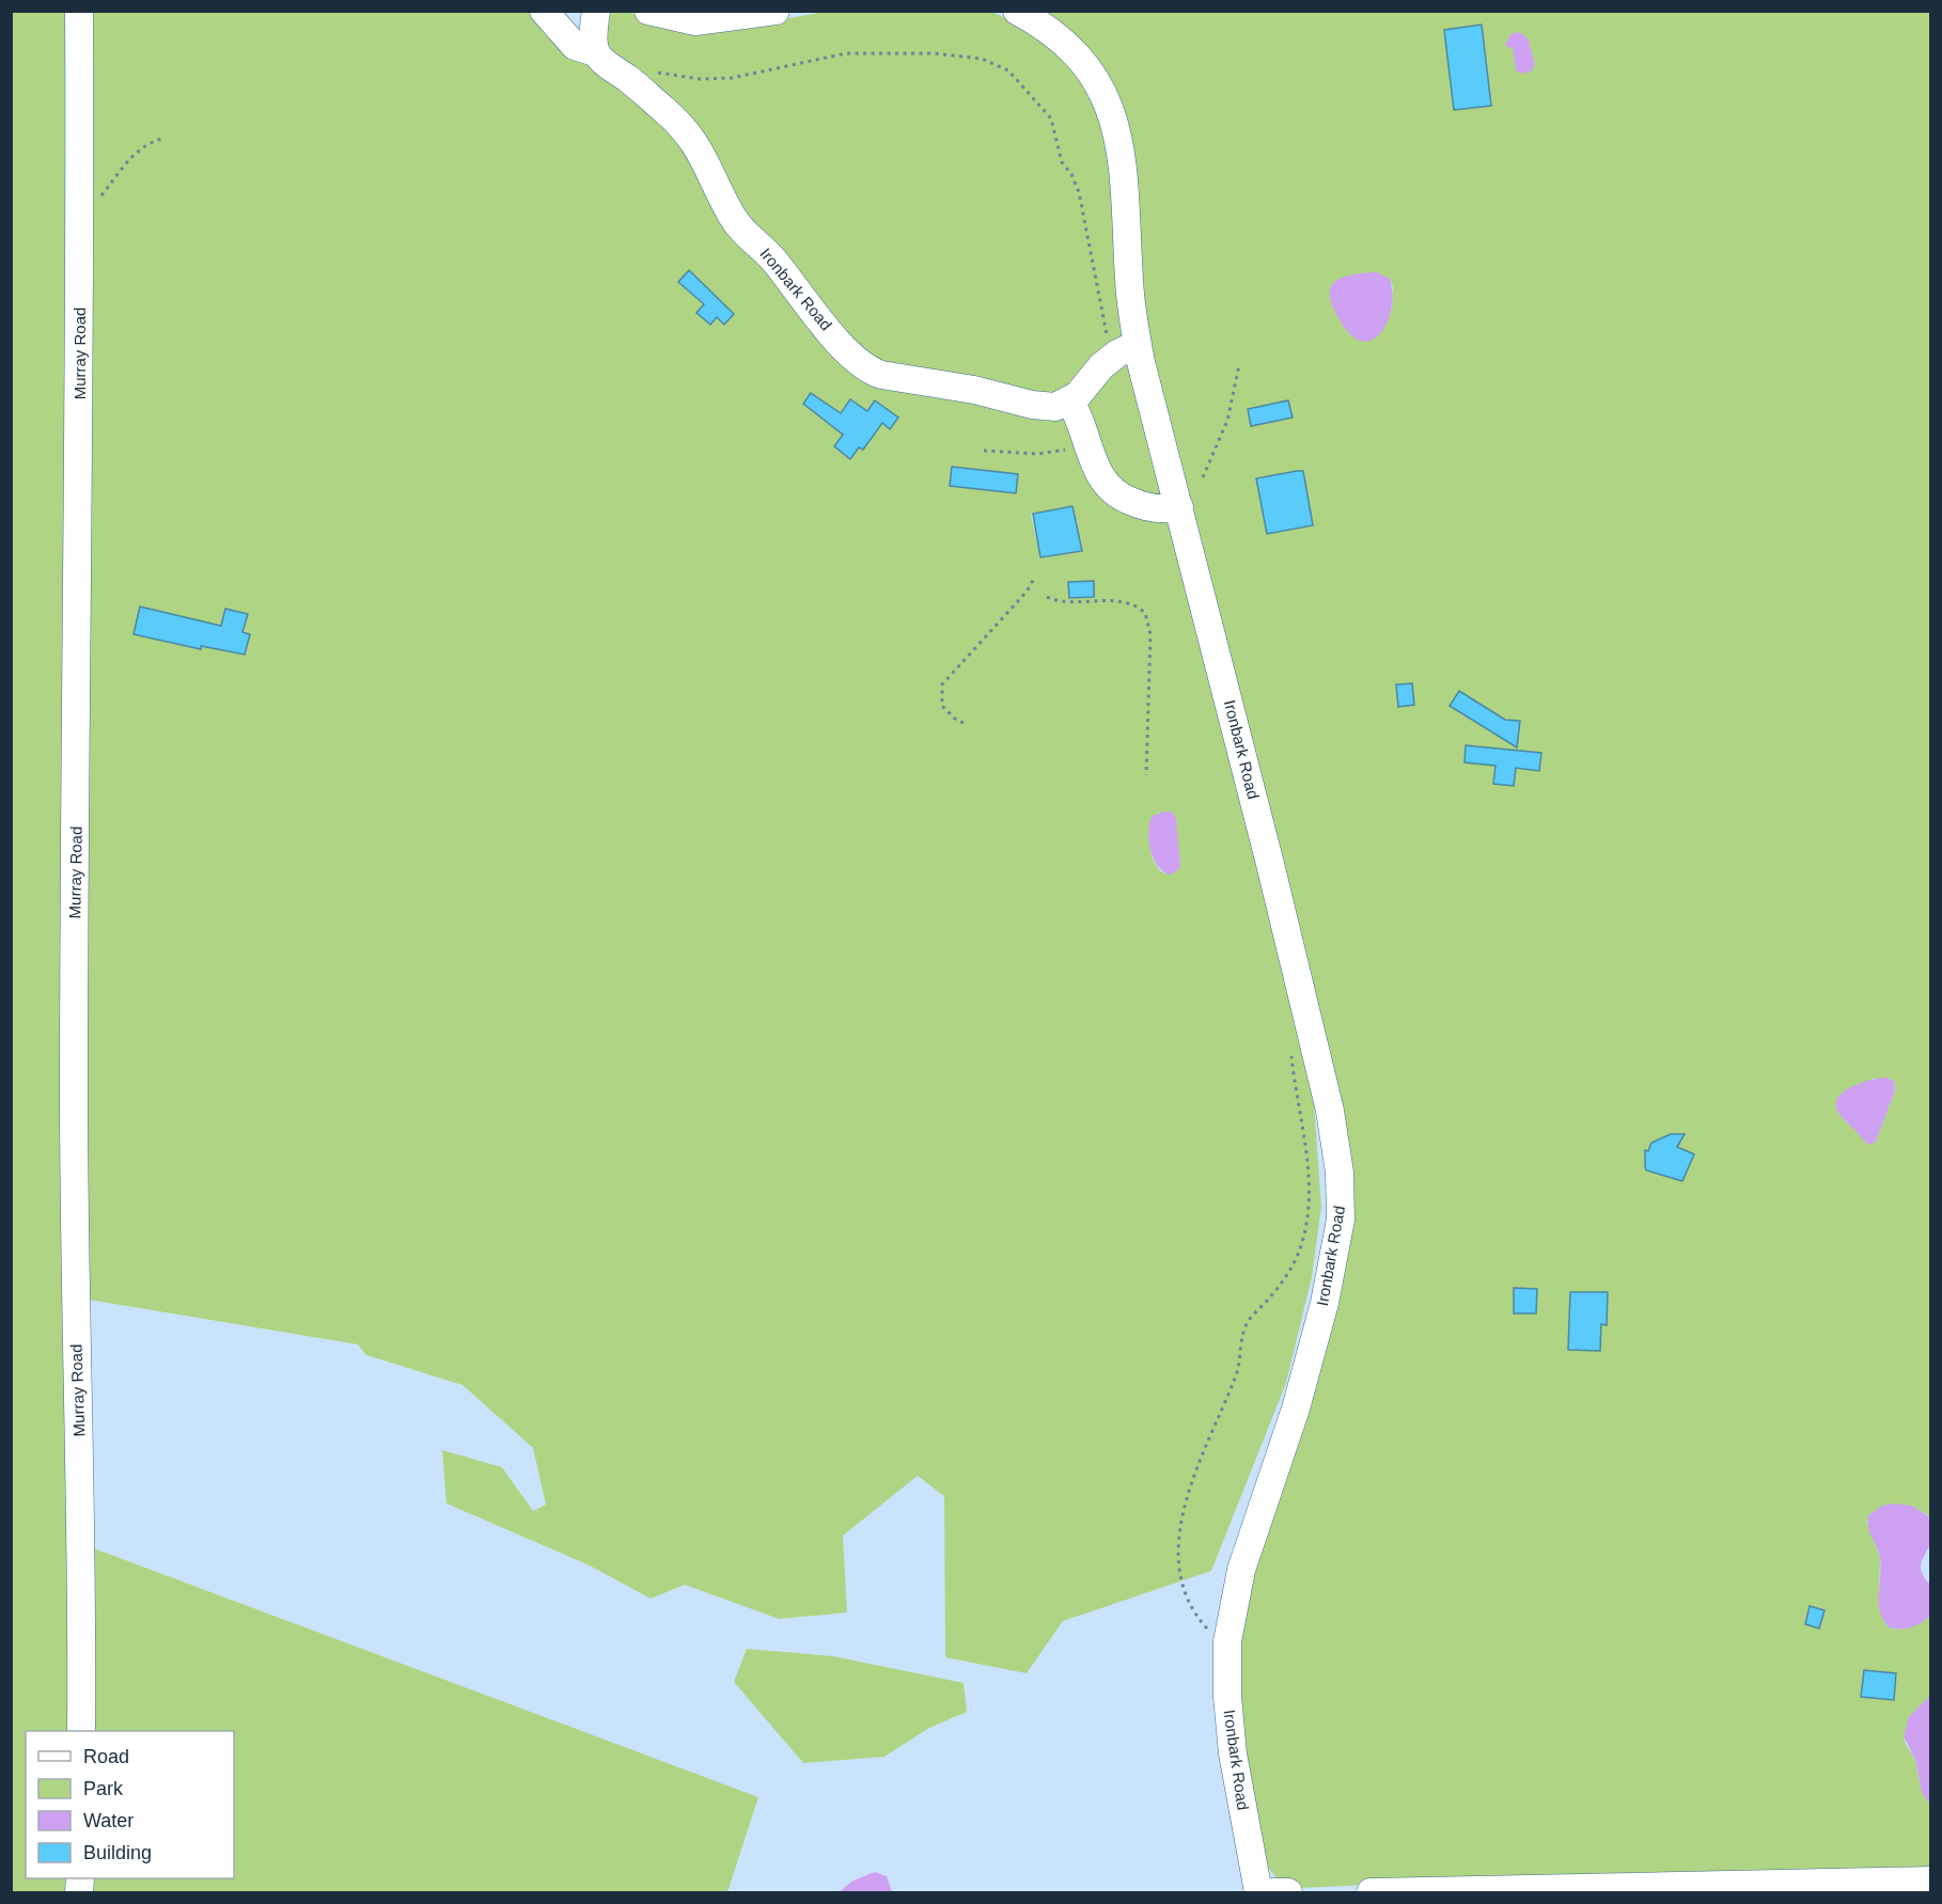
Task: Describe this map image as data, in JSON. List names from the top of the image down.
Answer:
{
  "streets": {
    "street": ["Ironbark Road", "Murray Road"]
  },
  "legend": [
    "Road",
    "Park",
    "Water",
    "Building"
  ]
}
